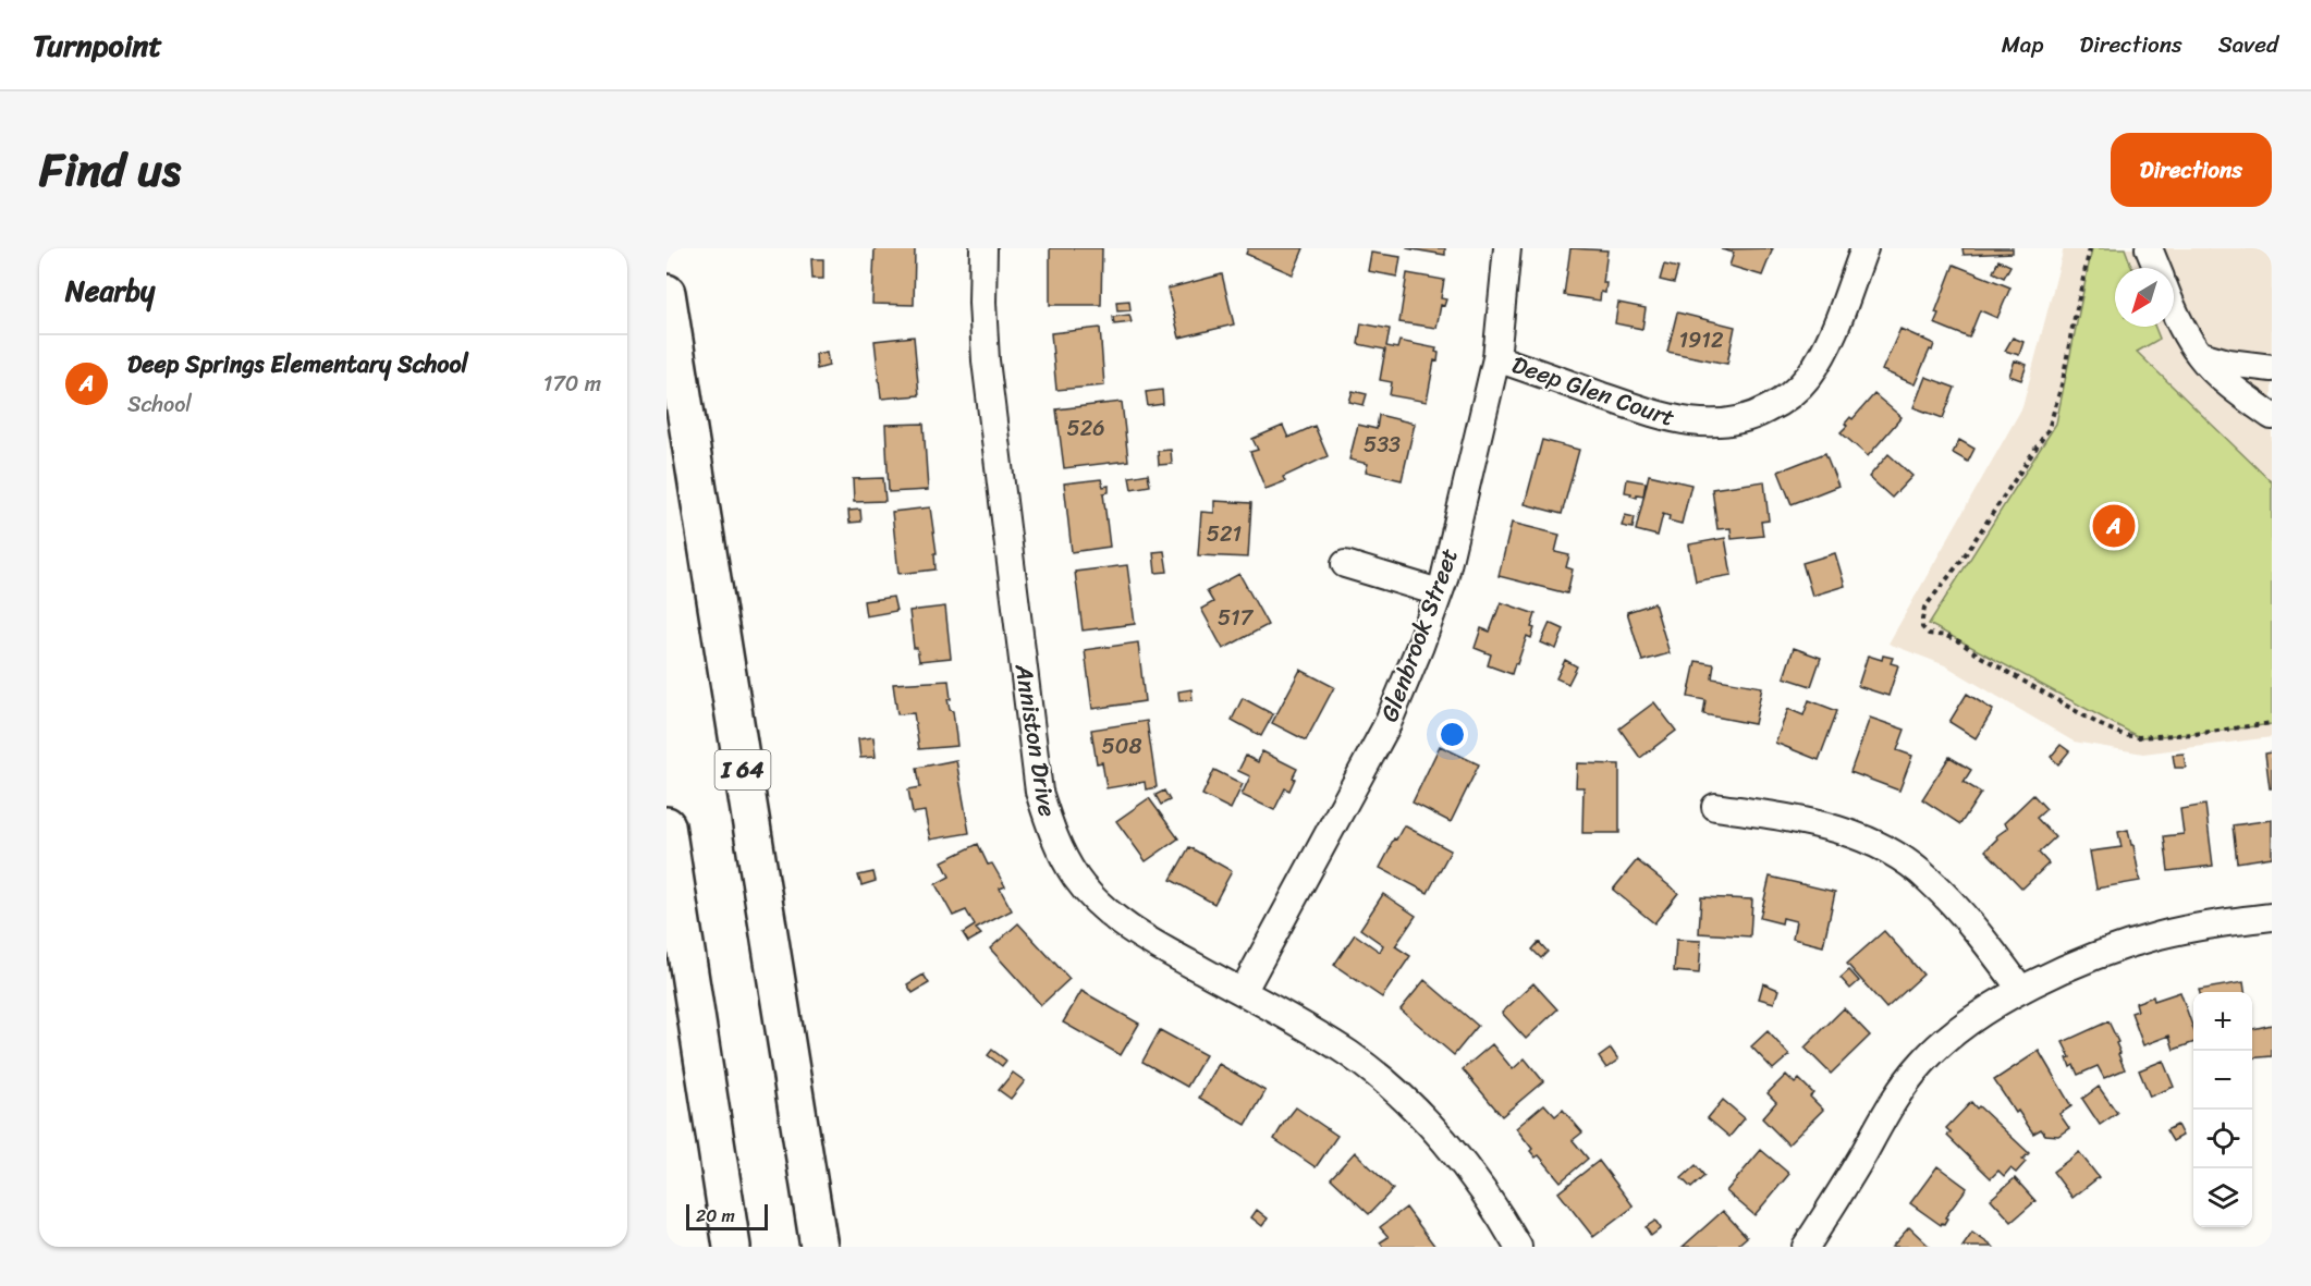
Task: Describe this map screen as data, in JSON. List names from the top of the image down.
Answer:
{
  "streets": {
    "highway": ["I 64"],
    "street": ["Deep Glen Court", "Glenbrook Street", "Anniston Drive"]
  },
  "crossings": [
    ["Deep Glen Court", "Glenbrook Street"],
    ["Glenbrook Street", "Anniston Drive"]
  ],
  "house_numbers": [
    "1912",
    "526",
    "533",
    "521",
    "517",
    "508"
  ],
  "scale_bar": "20 m",
  "north": "bottom left",
  "page": {
    "header": "Turnpoint",
    "nav": ["Map", "Directions", "Saved"],
    "title": "Find us",
    "buttons": "Directions",
    "heading": "Nearby",
    "list": [
      {
        "mark": "A",
        "name": "Deep Springs Elementary School",
        "note": "School",
        "value": "170 m"
      }
    ],
    "pins": "A",
    "map_buttons": ["+", "−"],
    "scale": "20 m"
  }
}
